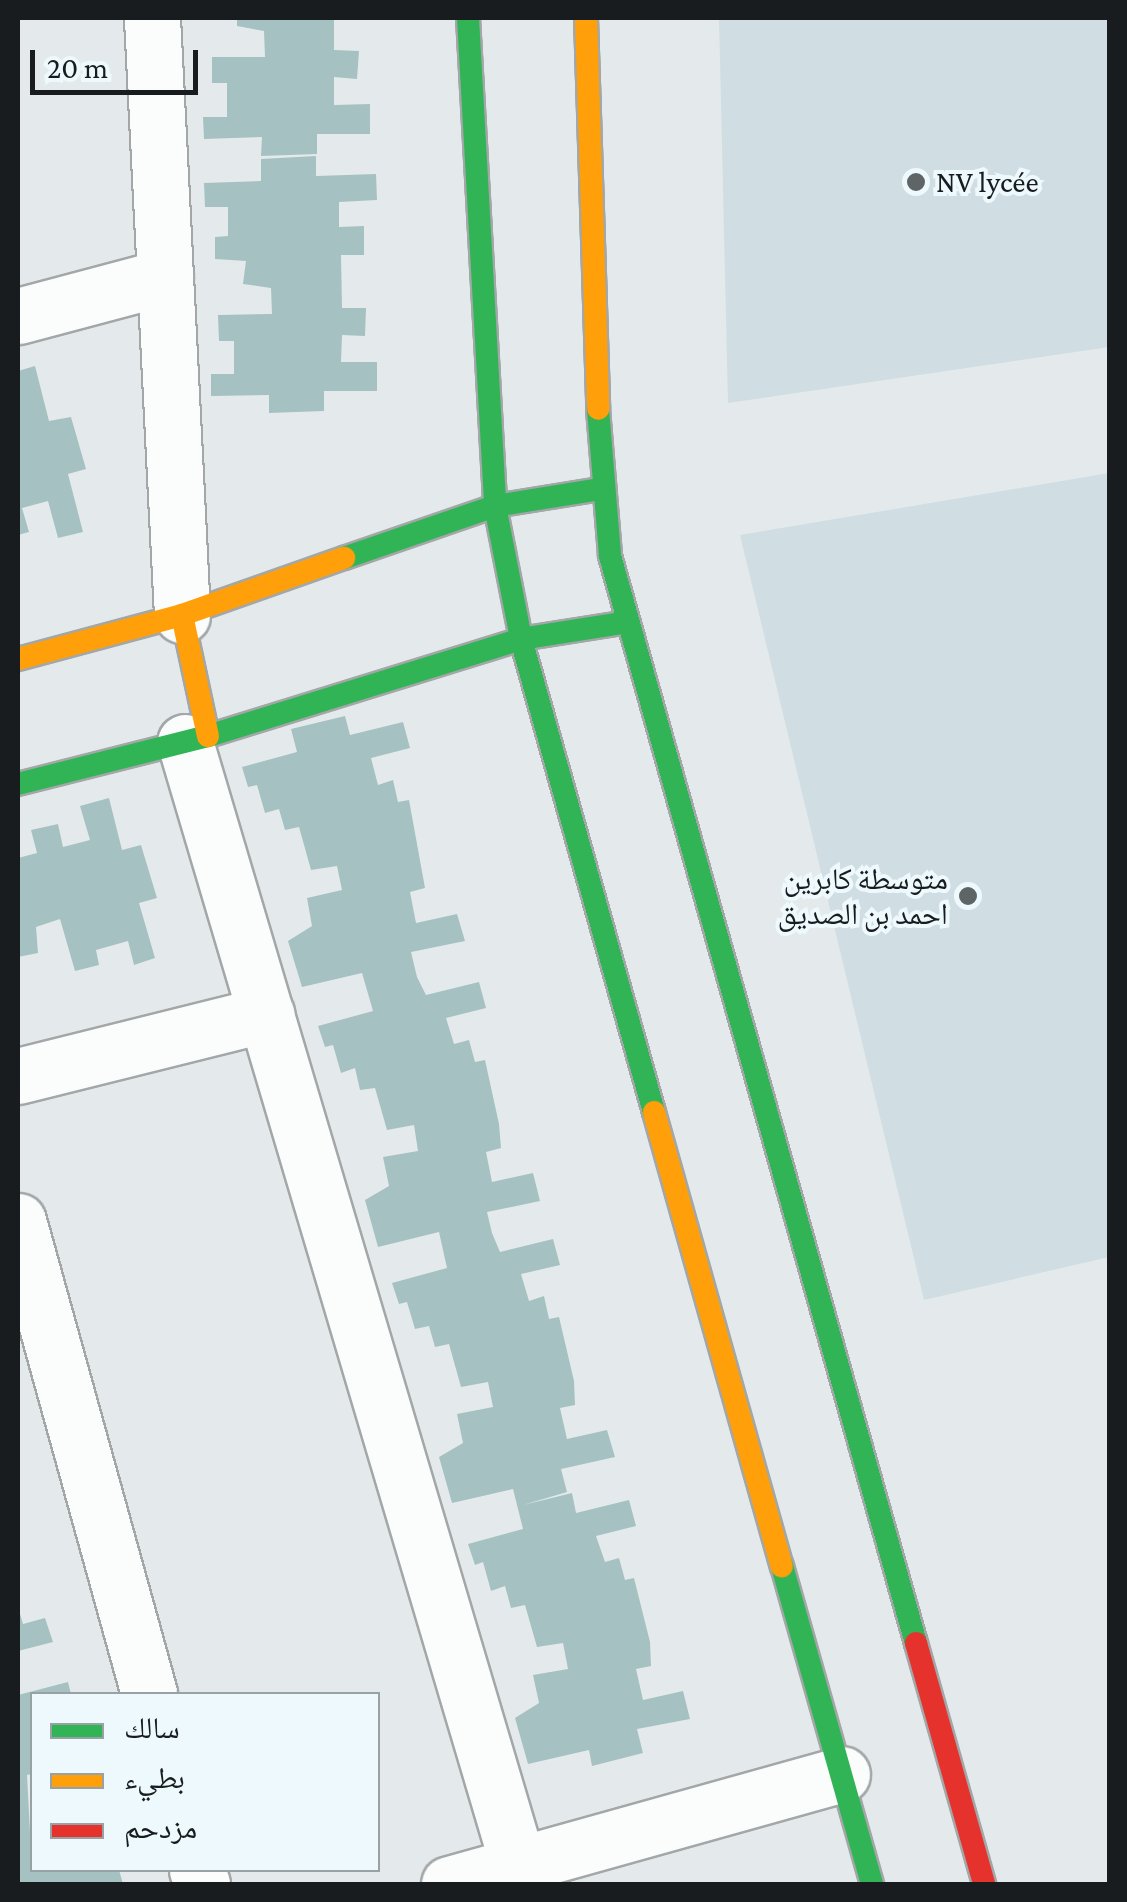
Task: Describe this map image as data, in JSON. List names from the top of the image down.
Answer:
{
  "places": ["NV lycée", "متوسطة كابرين احمد بن الصديق"],
  "legend": ["سالك", "بطيء", "مزدحم"],
  "scale_bar": "20 m"
}
